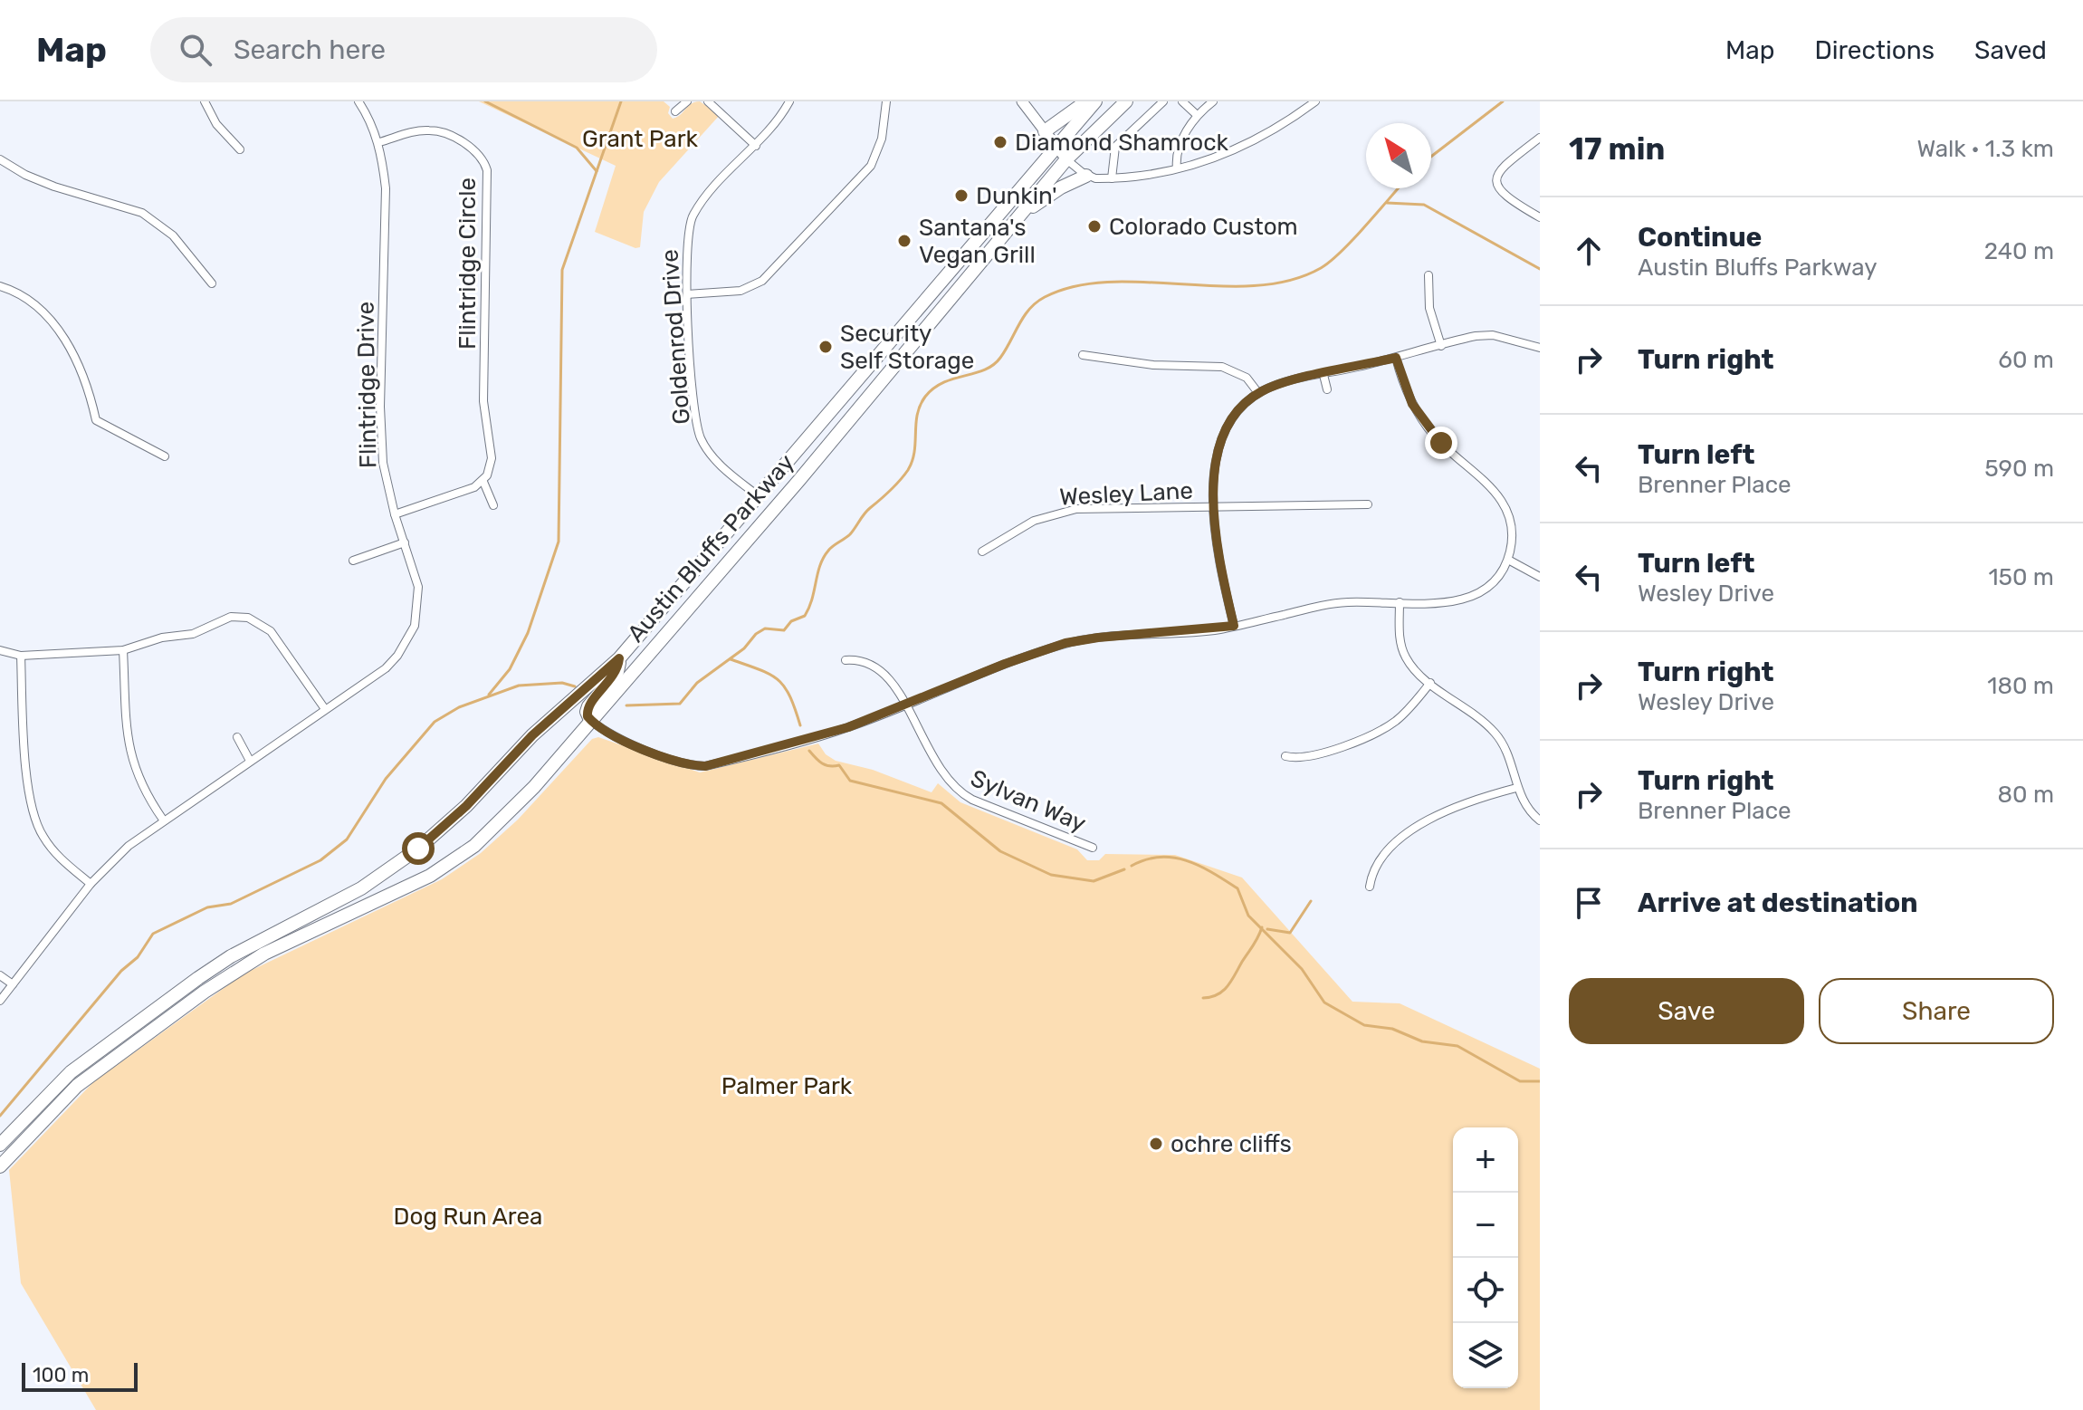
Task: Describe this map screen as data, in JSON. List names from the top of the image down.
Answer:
{
  "streets": {
    "main road": ["Austin Bluffs Parkway"],
    "street": [
      "Flintridge Circle",
      "Goldenrod Drive",
      "Flintridge Drive",
      "Wesley Lane",
      "Sylvan Way"
    ]
  },
  "crossings": [
    ["Flintridge Circle", "Flintridge Drive"],
    ["Goldenrod Drive", "Austin Bluffs Parkway"]
  ],
  "parks": ["Grant Park", "Palmer Park", "Dog Run Area"],
  "places": [
    "Diamond Shamrock",
    "Dunkin'",
    "Colorado Custom",
    "Santana's Vegan Grill",
    "Security Self Storage",
    "ochre cliffs"
  ],
  "scale_bar": "100 m",
  "north": "top left",
  "page": {
    "header": "Map",
    "search": "Search here",
    "nav": ["Map", "Directions", "Saved"],
    "heading": ["17 min", "Walk · 1.3 km"],
    "list": [
      ["Continue", "Austin Bluffs Parkway", "240 m"],
      ["Turn right", "60 m"],
      ["Turn left", "Brenner Place", "590 m"],
      ["Turn left", "Wesley Drive", "150 m"],
      ["Turn right", "Wesley Drive", "180 m"],
      ["Turn right", "Brenner Place", "80 m"],
      "Arrive at destination"
    ],
    "buttons": ["Save", "Share"],
    "map_buttons": ["+", "−"],
    "scale": "100 m"
  }
}
